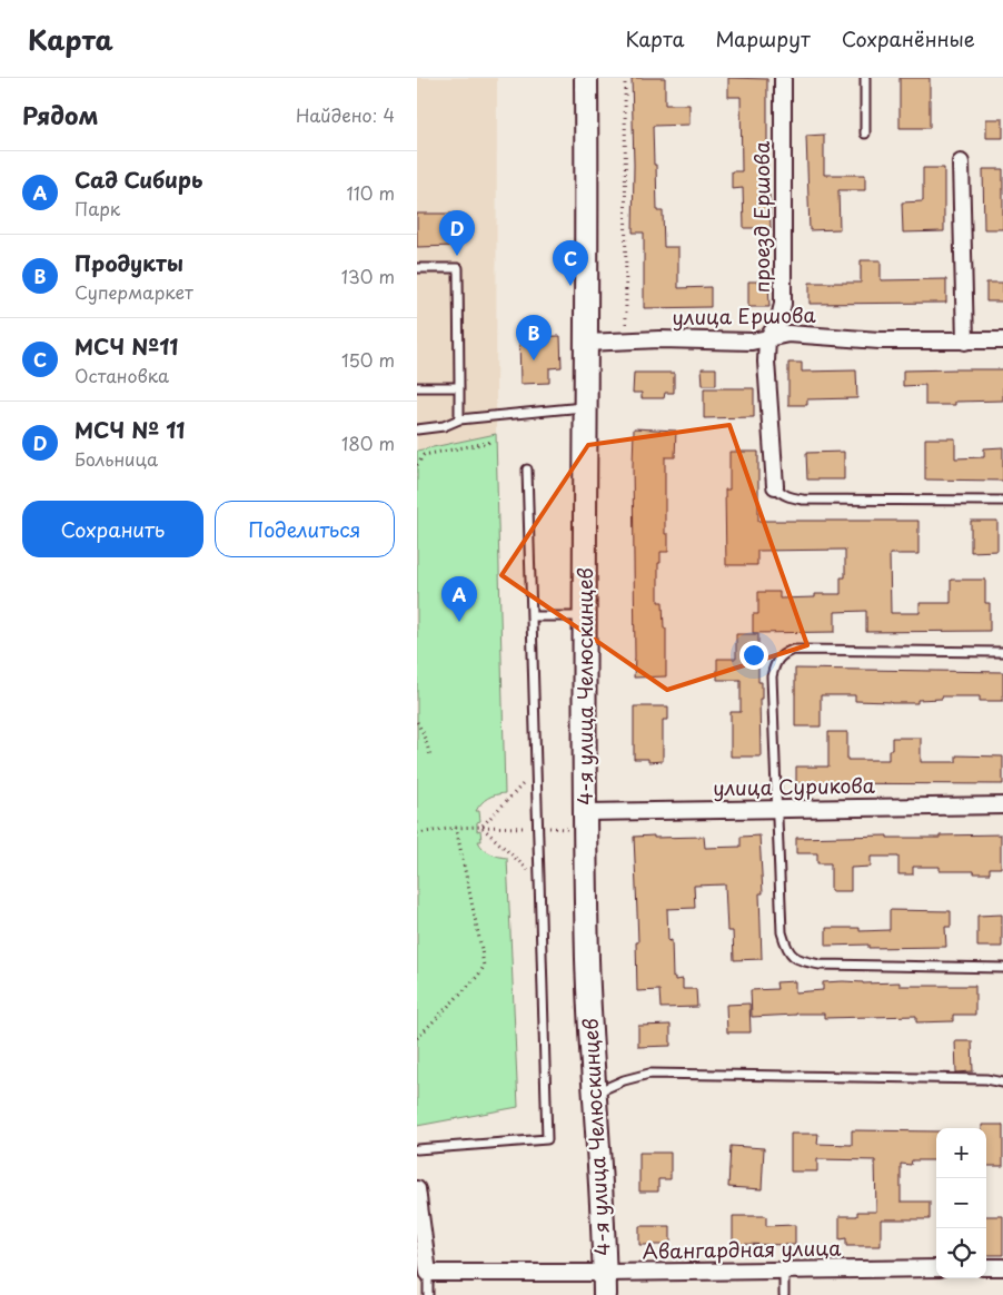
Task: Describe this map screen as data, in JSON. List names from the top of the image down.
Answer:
{
  "streets": {
    "main road": ["4-я улица Челюскинцев"],
    "street": [
      "проезд Ершова",
      "улица Ершова",
      "улица Сурикова",
      "Авангардная улица"
    ]
  },
  "crossings": [
    ["проезд Ершова", "улица Ершова"],
    ["улица Ершова", "4-я улица Челюскинцев"],
    ["4-я улица Челюскинцев", "улица Сурикова"],
    ["4-я улица Челюскинцев", "Авангардная улица"]
  ],
  "page": {
    "header": "Карта",
    "nav": ["Карта", "Маршрут", "Сохранённые"],
    "heading": ["Рядом", "Найдено: 4"],
    "list": [
      {
        "mark": "A",
        "name": "Сад Сибирь",
        "note": "Парк",
        "value": "110 m"
      },
      {
        "mark": "B",
        "name": "Продукты",
        "note": "Супермаркет",
        "value": "130 m"
      },
      {
        "mark": "C",
        "name": "МСЧ №11",
        "note": "Остановка",
        "value": "150 m"
      },
      {
        "mark": "D",
        "name": "МСЧ № 11",
        "note": "Больница",
        "value": "180 m"
      }
    ],
    "pins": [
      "D",
      "C",
      "B",
      "A"
    ],
    "buttons": ["Сохранить", "Поделиться"],
    "map_buttons": ["+", "−"]
  }
}
